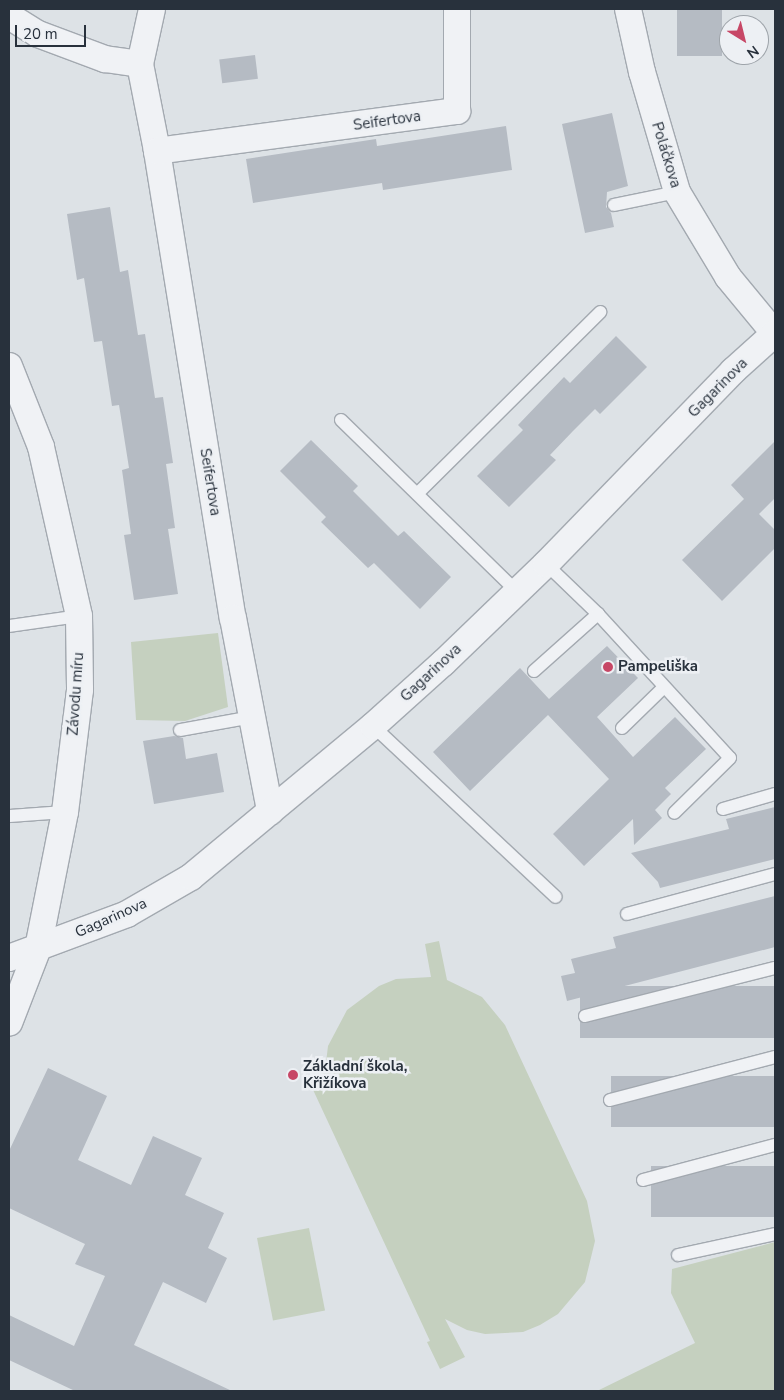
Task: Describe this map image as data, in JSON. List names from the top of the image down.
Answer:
{
  "streets": {
    "street": [
      "Seifertova",
      "Poláčkova",
      "Gagarinova",
      "Závodu míru"
    ]
  },
  "crossings": [
    ["Seifertova", "Gagarinova"],
    ["Poláčkova", "Gagarinova"],
    ["Gagarinova", "Závodu míru"]
  ],
  "places": ["Pampeliška", "Základní škola, Křižíkova"],
  "scale_bar": "20 m",
  "north": "bottom right"
}
